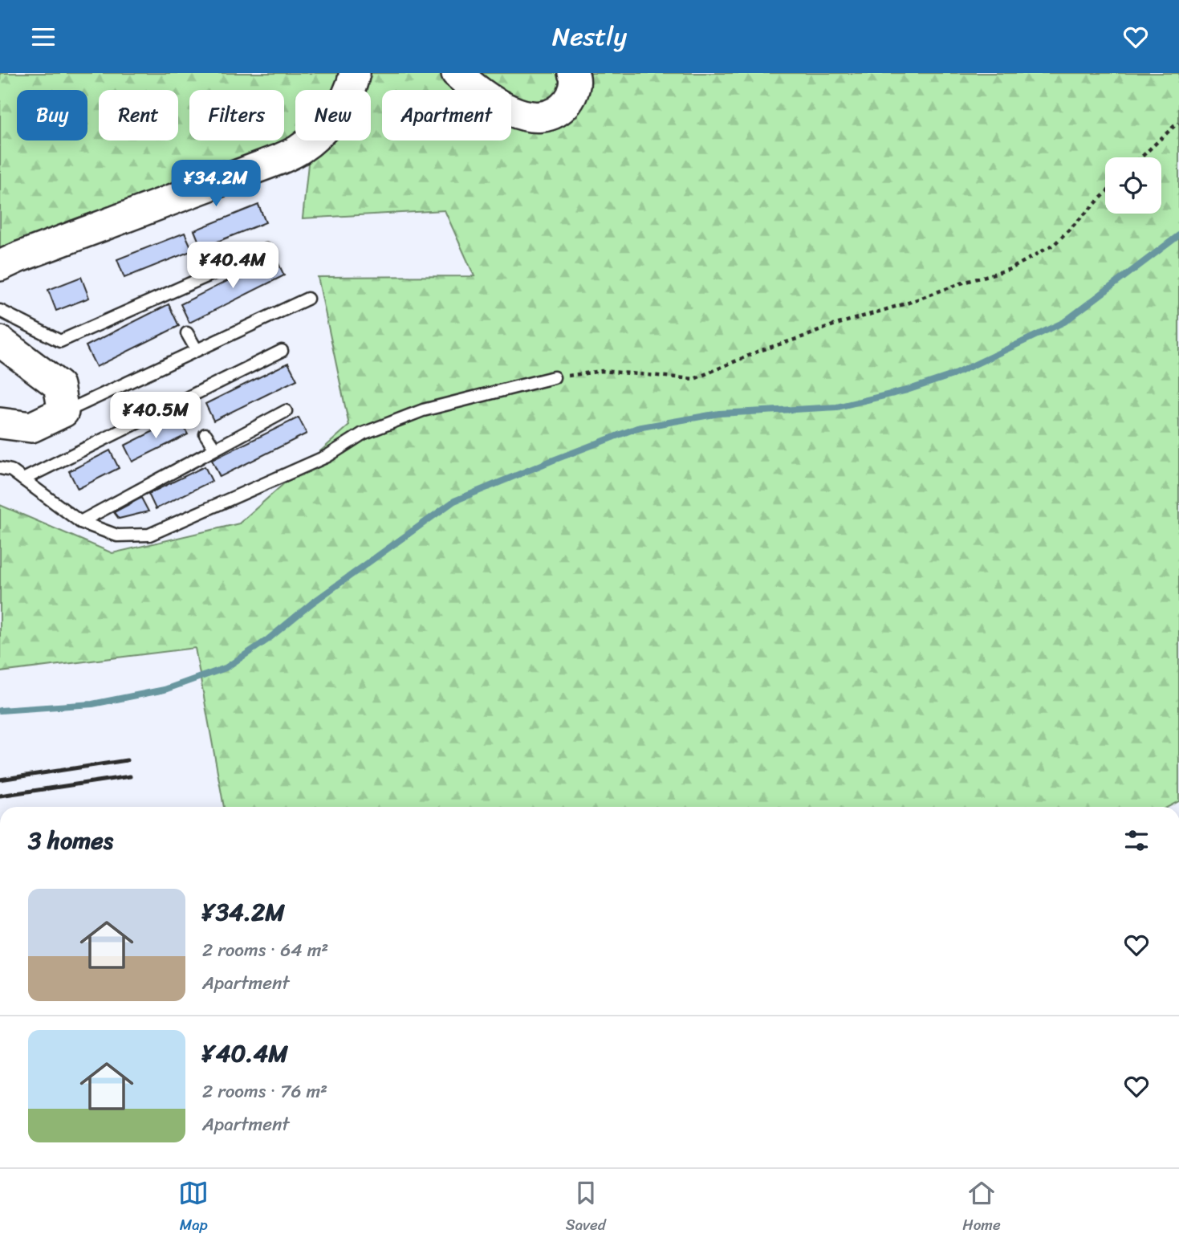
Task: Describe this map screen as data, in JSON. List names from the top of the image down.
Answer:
{
  "page": {
    "header": "Nestly",
    "chip": [
      "Buy",
      "Rent",
      "Filters",
      "New",
      "Apartment"
    ],
    "price": ["¥34.2M", "¥40.4M", "¥40.5M"],
    "heading": "3 homes",
    "list": [
      {
        "name": "¥34.2M",
        "note": "2 rooms · 64 m² · Apartment"
      },
      {
        "name": "¥40.4M",
        "note": "2 rooms · 76 m² · Apartment"
      }
    ],
    "tabs": ["Map", "Saved", "Home"]
  }
}
